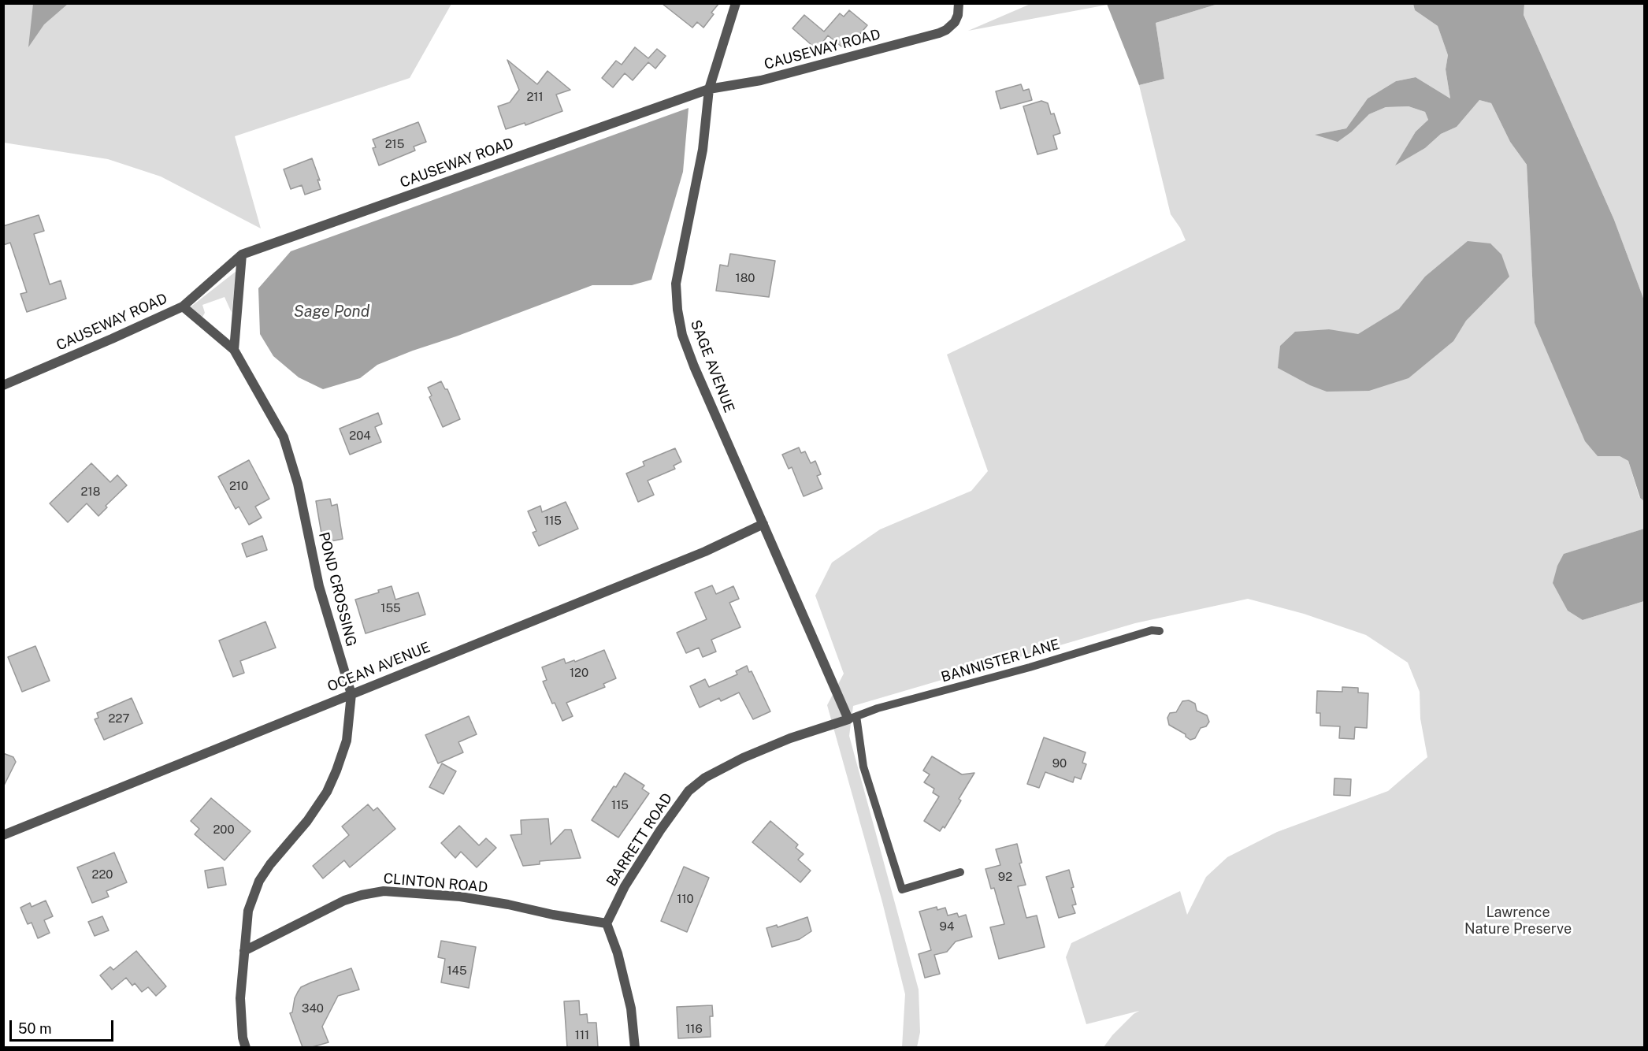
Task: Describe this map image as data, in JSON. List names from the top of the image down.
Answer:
{
  "streets": {
    "street": [
      "CAUSEWAY ROAD",
      "SAGE AVENUE",
      "POND CROSSING",
      "OCEAN AVENUE",
      "BARRETT ROAD",
      "CLINTON ROAD"
    ],
    "lane": ["BANNISTER LANE"]
  },
  "crossings": [
    ["CAUSEWAY ROAD", "SAGE AVENUE"],
    ["CAUSEWAY ROAD", "POND CROSSING"],
    ["SAGE AVENUE", "BANNISTER LANE"],
    ["SAGE AVENUE", "OCEAN AVENUE"],
    ["SAGE AVENUE", "BARRETT ROAD"],
    ["POND CROSSING", "OCEAN AVENUE"],
    ["POND CROSSING", "CLINTON ROAD"],
    ["BANNISTER LANE", "BARRETT ROAD"],
    ["BARRETT ROAD", "CLINTON ROAD"]
  ],
  "water": ["Sage Pond"],
  "parks": ["Lawrence Nature Preserve"],
  "house_numbers": [
    "211",
    "215",
    "180",
    "204",
    "210",
    "218",
    "115",
    "155",
    "120",
    "227",
    "90",
    "115",
    "200",
    "220",
    "92",
    "110",
    "94",
    "145",
    "340",
    "116",
    "111"
  ],
  "scale_bar": "50 m"
}
